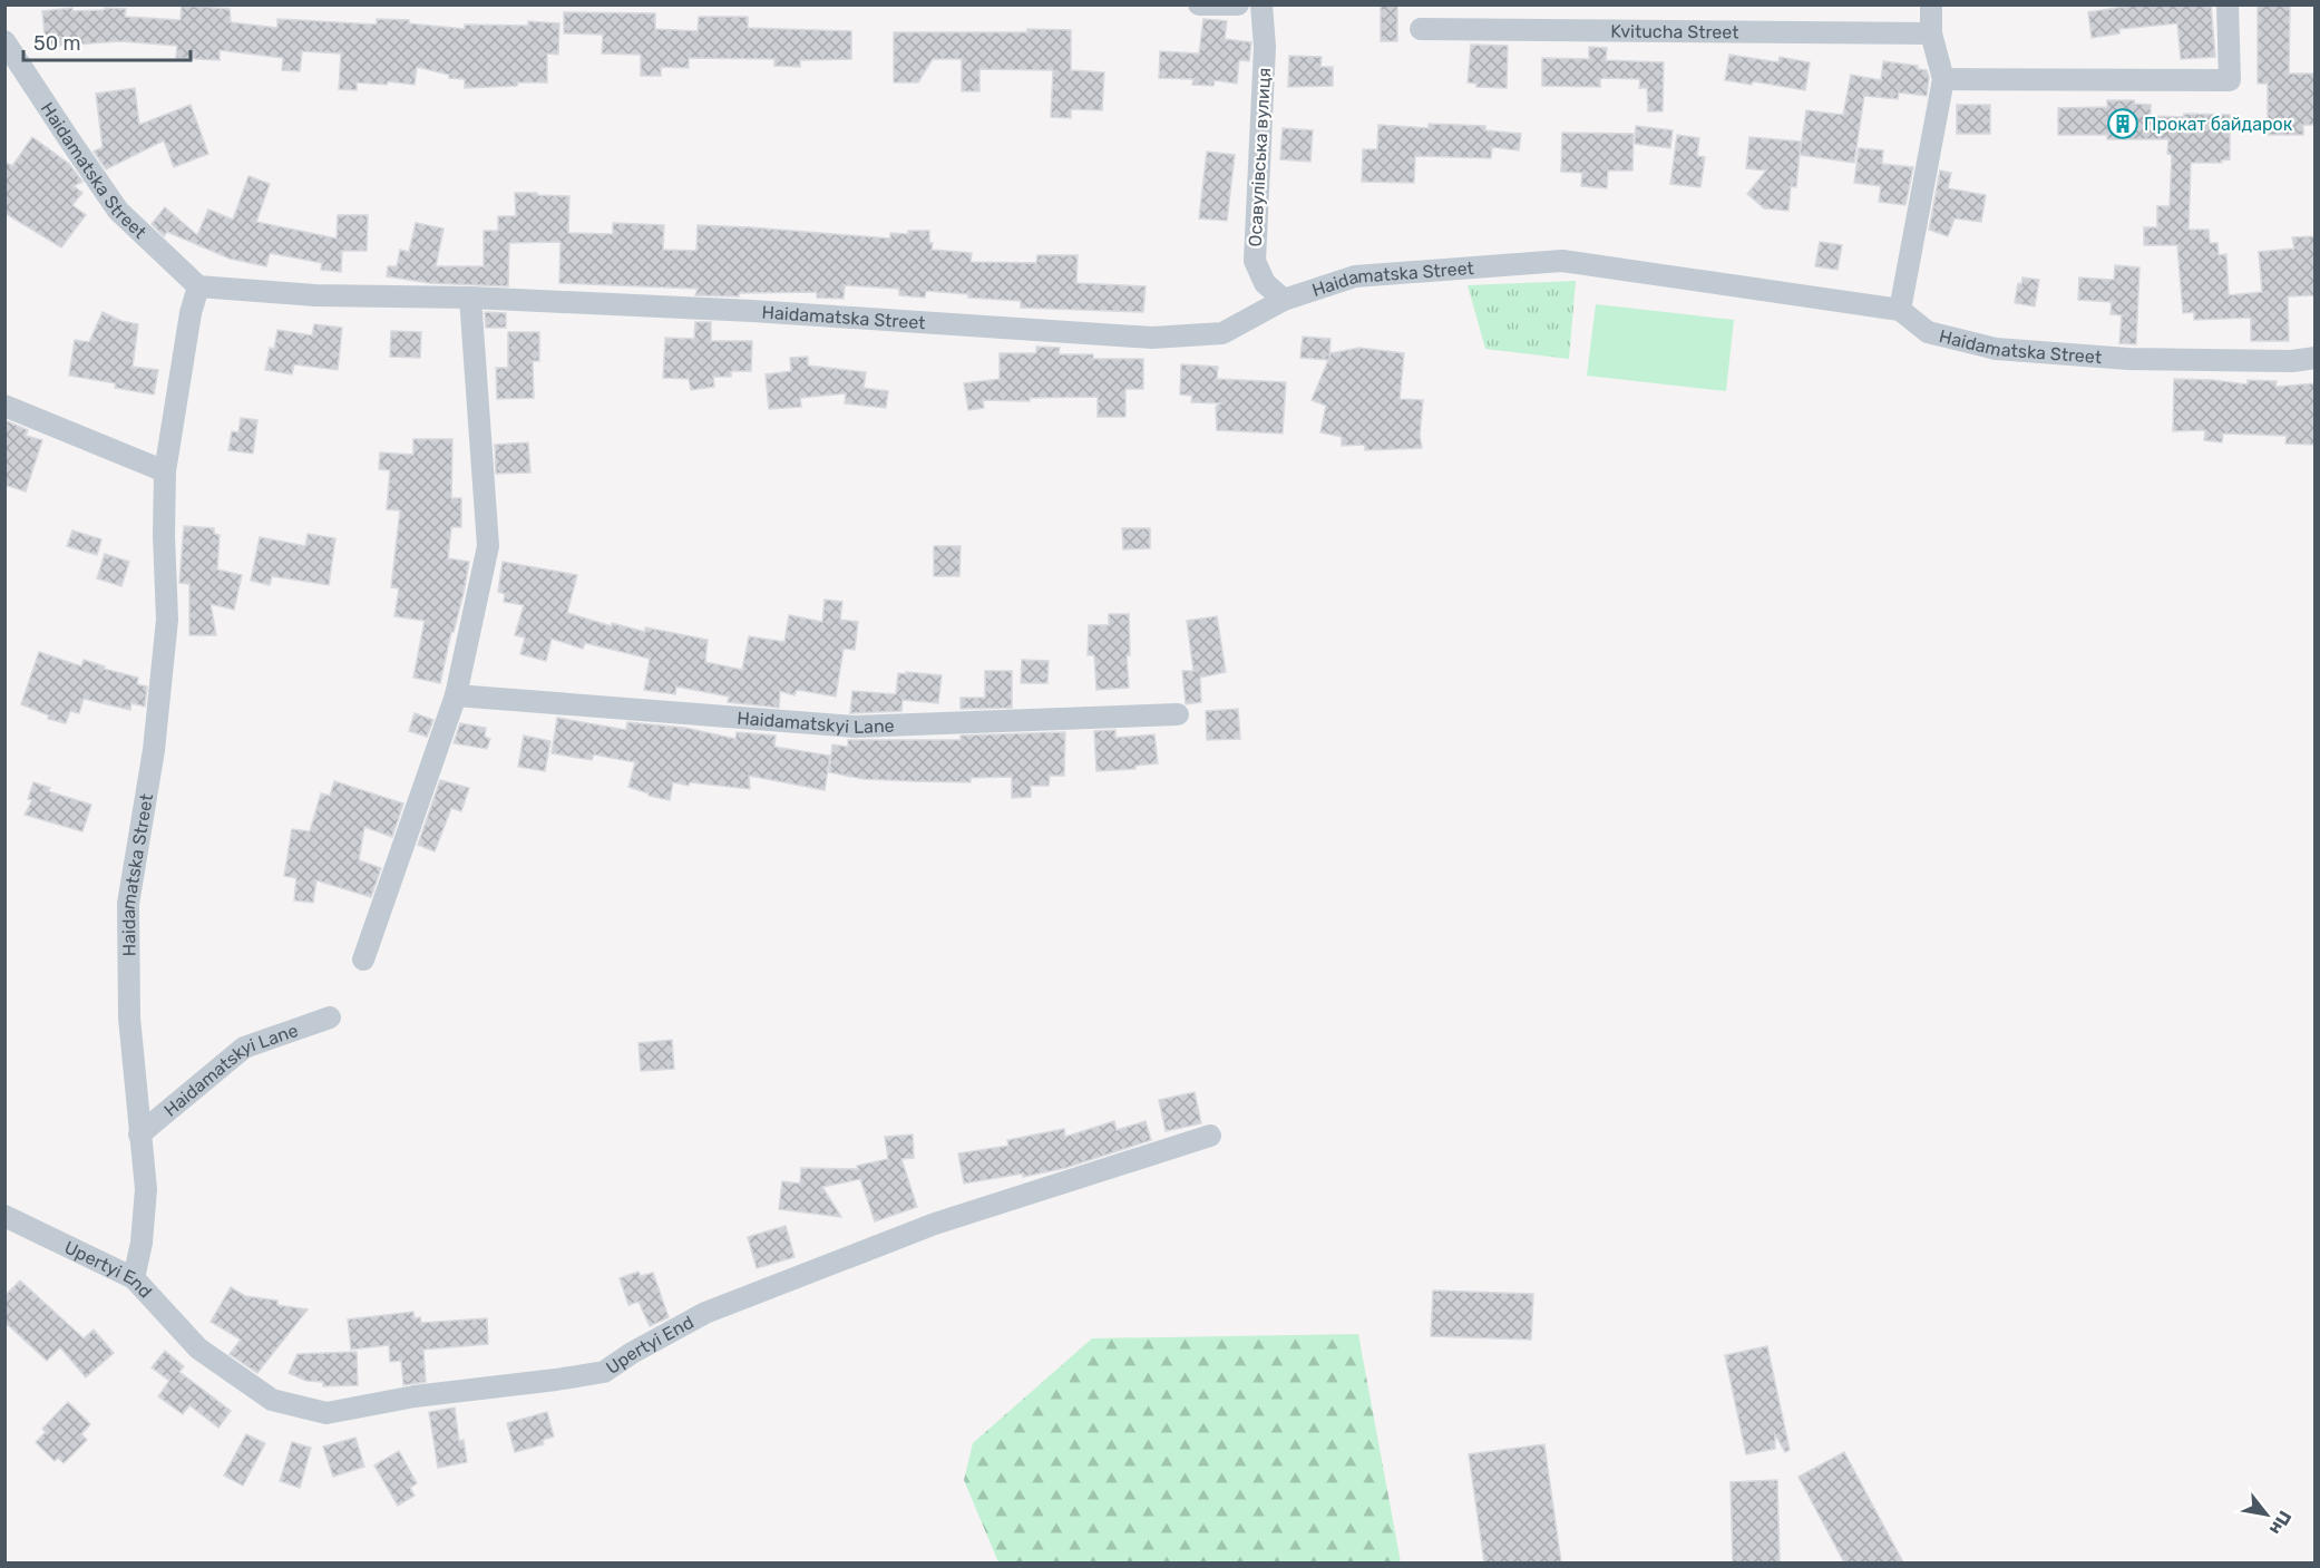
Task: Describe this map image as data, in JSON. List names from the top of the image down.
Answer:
{
  "streets": {
    "street": [
      "Kvitucha Street",
      "Осавулівська вулиця",
      "Haidamatska Street",
      "Haidamatskyi Lane",
      "Upertyi End"
    ]
  },
  "crossings": [
    ["Осавулівська вулиця", "Haidamatska Street"],
    ["Haidamatska Street", "Haidamatskyi Lane"],
    ["Haidamatska Street", "Upertyi End"]
  ],
  "places": {
    "building": ["Прокат байдарок"]
  },
  "scale_bar": "50 m",
  "north": "bottom right"
}
